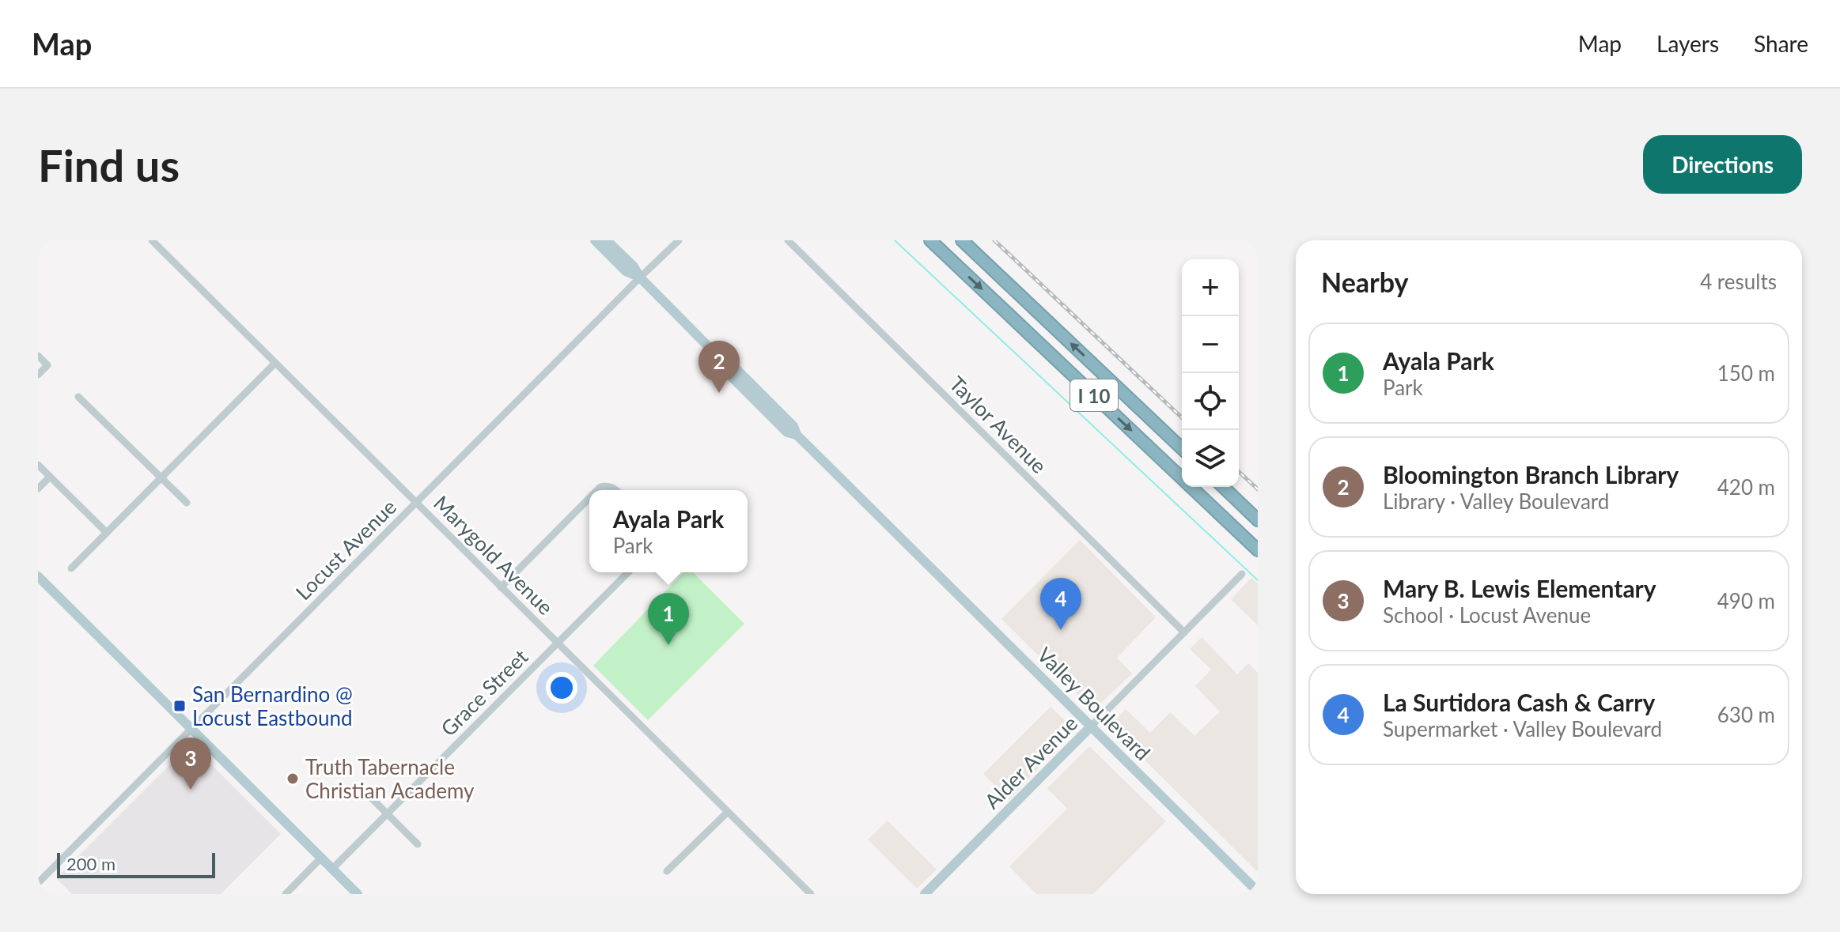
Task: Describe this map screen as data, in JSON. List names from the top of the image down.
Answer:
{
  "streets": {
    "highway": ["I 10"],
    "main road": ["Valley Boulevard", "Alder Avenue"],
    "street": [
      "Taylor Avenue",
      "Locust Avenue",
      "Marygold Avenue",
      "Grace Street"
    ]
  },
  "crossings": [
    ["Taylor Avenue", "Alder Avenue"],
    ["Locust Avenue", "Marygold Avenue"],
    ["Locust Avenue", "Valley Boulevard"],
    ["Marygold Avenue", "Grace Street"],
    ["Valley Boulevard", "Alder Avenue"]
  ],
  "places": {
    "transit": ["San Bernardino @ Locust Eastbound"],
    "other": ["Truth Tabernacle Christian Academy"]
  },
  "scale_bar": "200 m",
  "page": {
    "header": "Map",
    "nav": ["Map", "Layers", "Share"],
    "buttons": "Directions",
    "title": "Find us",
    "heading": ["Nearby", "4 results"],
    "map_buttons": ["+", "−"],
    "list": [
      {
        "mark": "1",
        "name": "Ayala Park",
        "note": "Park",
        "value": "150 m"
      },
      {
        "mark": "2",
        "name": "Bloomington Branch Library",
        "note": "Library · Valley Boulevard",
        "value": "420 m"
      },
      {
        "mark": "3",
        "name": "Mary B. Lewis Elementary",
        "note": "School · Locust Avenue",
        "value": "490 m"
      },
      {
        "mark": "4",
        "name": "La Surtidora Cash & Carry",
        "note": "Supermarket · Valley Boulevard",
        "value": "630 m"
      }
    ],
    "pins": [
      "2",
      "4",
      "1",
      "3"
    ],
    "popup": ["Ayala Park", "Park"],
    "scale": "200 m"
  }
}
